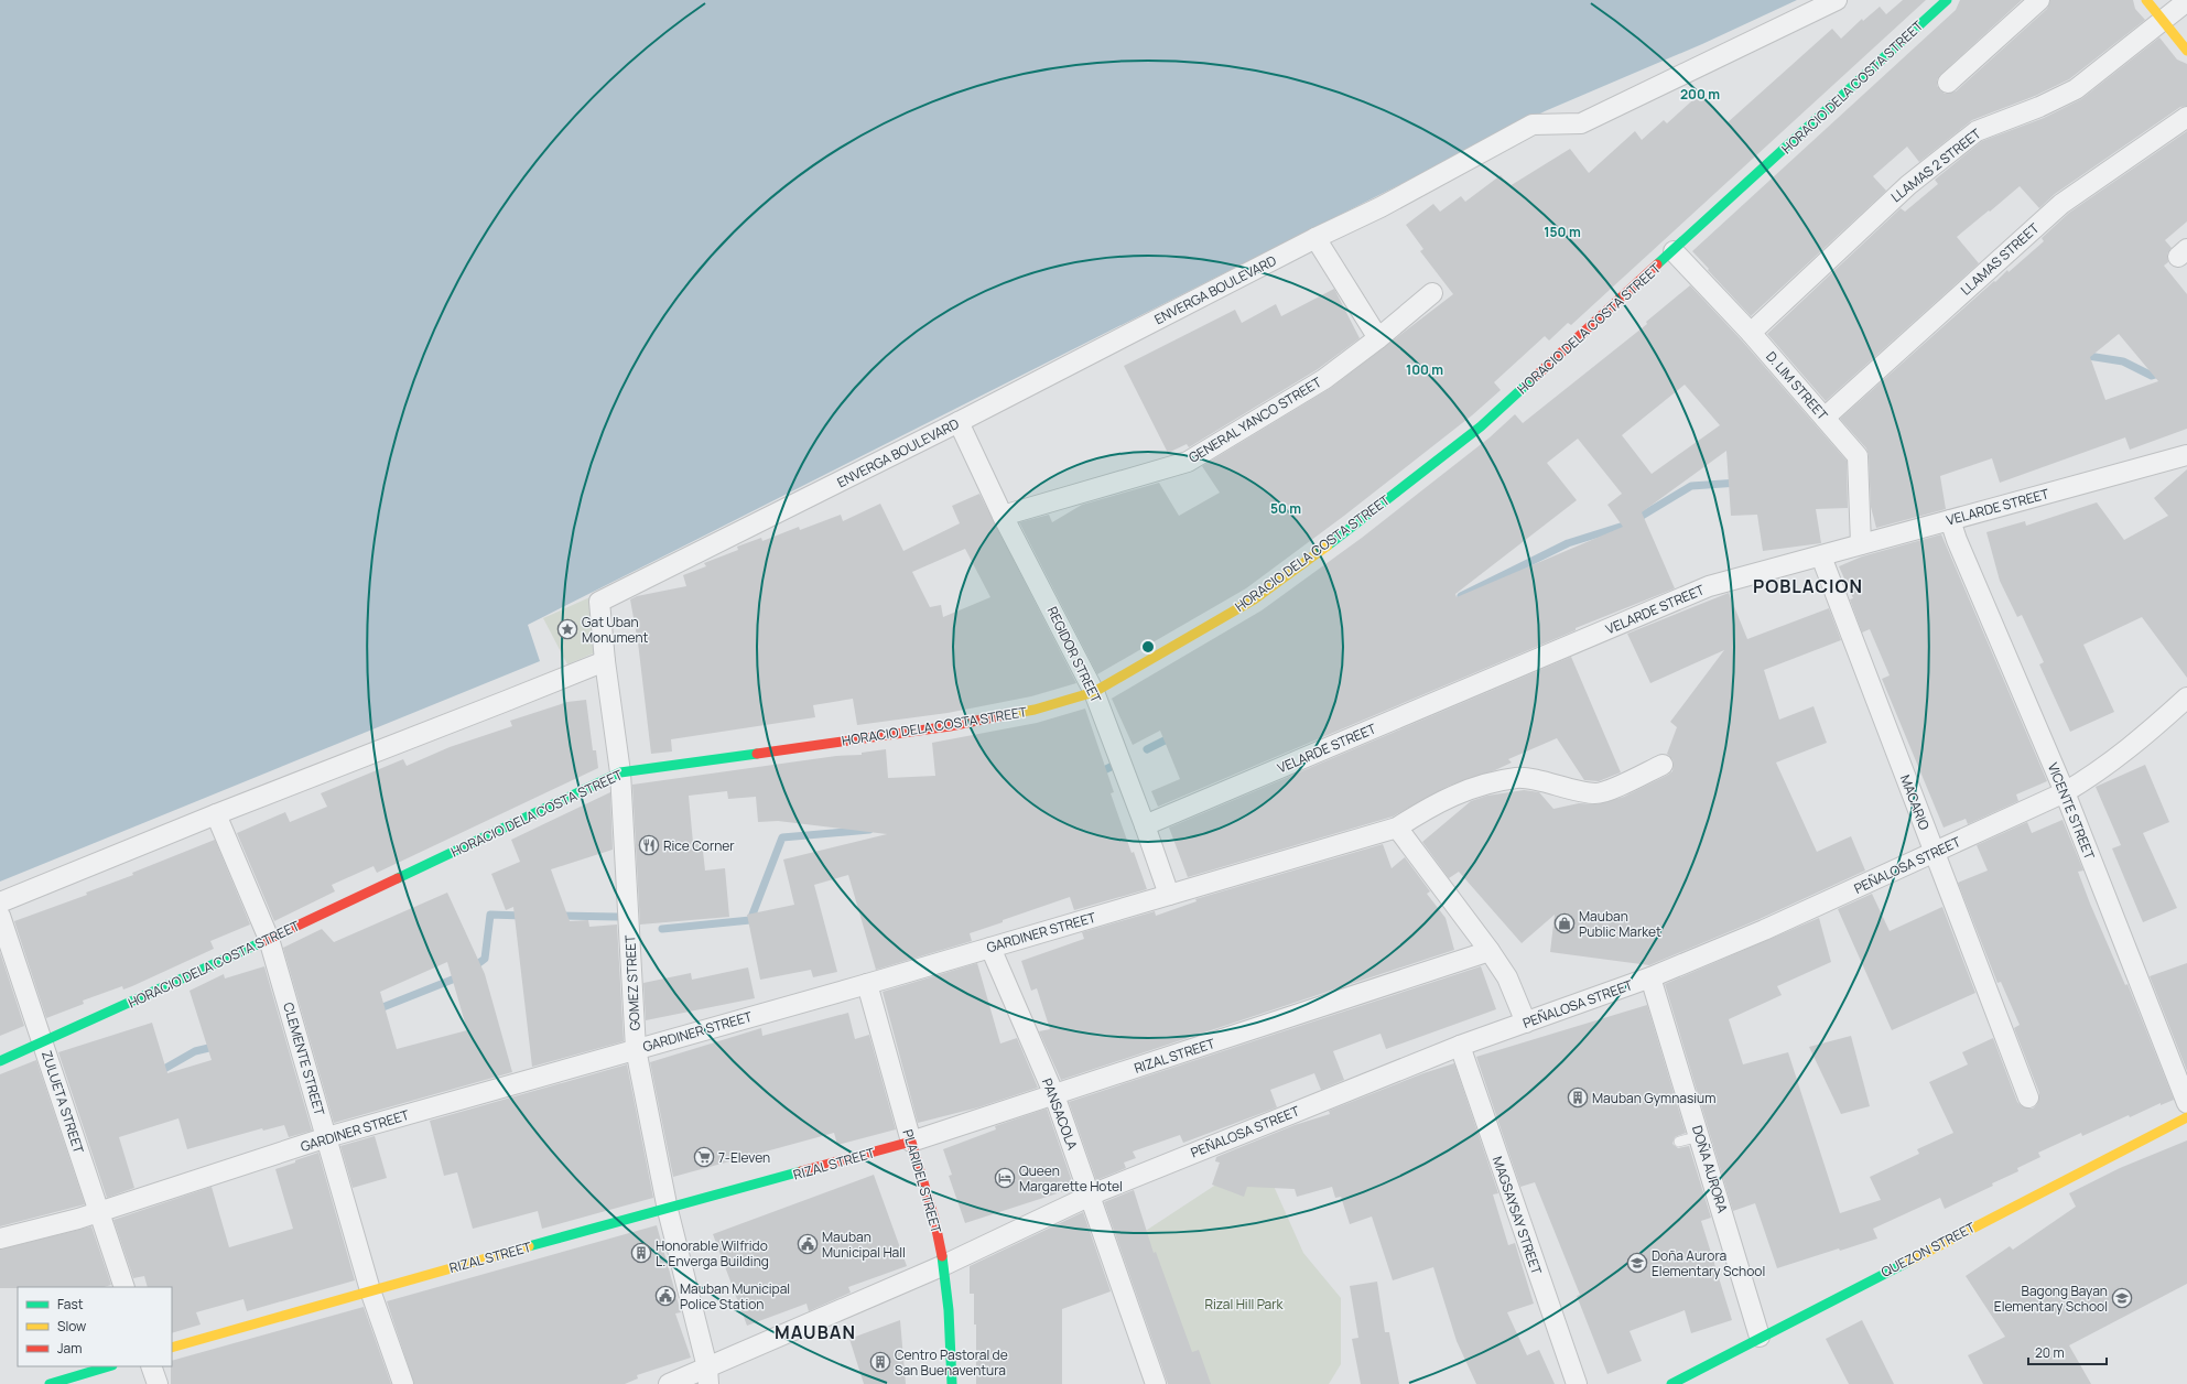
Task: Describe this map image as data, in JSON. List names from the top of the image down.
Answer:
{
  "streets": {
    "street": [
      "HORACIO DELA COSTA STREET",
      "LLAMAS 2 STREET",
      "LLAMAS STREET",
      "ENVERGA BOULEVARD",
      "D. LIM STREET",
      "GENERAL YANCO STREET",
      "VELARDE STREET",
      "REGIDOR STREET",
      "MACARIO",
      "VICENTE STREET",
      "PEÑALOSA STREET",
      "GARDINER STREET",
      "GOMEZ STREET",
      "RIZAL STREET",
      "CLEMENTE STREET",
      "ZULUETA STREET",
      "PANSACOLA",
      "DOÑA AURORA",
      "PLARIDEL STREET",
      "MAGSAYSAY STREET",
      "QUEZON STREET"
    ]
  },
  "crossings": [
    ["HORACIO DELA COSTA STREET", "D. LIM STREET"],
    ["HORACIO DELA COSTA STREET", "REGIDOR STREET"],
    ["HORACIO DELA COSTA STREET", "GOMEZ STREET"],
    ["HORACIO DELA COSTA STREET", "CLEMENTE STREET"],
    ["HORACIO DELA COSTA STREET", "ZULUETA STREET"],
    ["LLAMAS 2 STREET", "D. LIM STREET"],
    ["LLAMAS STREET", "D. LIM STREET"],
    ["ENVERGA BOULEVARD", "REGIDOR STREET"],
    ["ENVERGA BOULEVARD", "GOMEZ STREET"],
    ["D. LIM STREET", "VELARDE STREET"],
    ["GENERAL YANCO STREET", "REGIDOR STREET"],
    ["VELARDE STREET", "REGIDOR STREET"],
    ["VELARDE STREET", "MACARIO"],
    ["VELARDE STREET", "VICENTE STREET"],
    ["REGIDOR STREET", "GARDINER STREET"],
    ["MACARIO", "PEÑALOSA STREET"],
    ["VICENTE STREET", "PEÑALOSA STREET"],
    ["PEÑALOSA STREET", "GOMEZ STREET"],
    ["PEÑALOSA STREET", "PANSACOLA"],
    ["PEÑALOSA STREET", "DOÑA AURORA"],
    ["PEÑALOSA STREET", "PLARIDEL STREET"],
    ["PEÑALOSA STREET", "MAGSAYSAY STREET"],
    ["GARDINER STREET", "GOMEZ STREET"],
    ["GARDINER STREET", "CLEMENTE STREET"],
    ["GARDINER STREET", "ZULUETA STREET"],
    ["GARDINER STREET", "PANSACOLA"],
    ["GARDINER STREET", "PLARIDEL STREET"],
    ["GOMEZ STREET", "RIZAL STREET"],
    ["RIZAL STREET", "CLEMENTE STREET"],
    ["RIZAL STREET", "PANSACOLA"],
    ["RIZAL STREET", "PLARIDEL STREET"],
    ["DOÑA AURORA", "QUEZON STREET"]
  ],
  "districts": ["POBLACION", "MAUBAN"],
  "parks": ["Rizal Hill Park"],
  "places": {
    "place": ["Gat Uban Monument"],
    "restaurant": ["Rice Corner"],
    "shop": ["Mauban Public Market"],
    "building": ["Mauban Gymnasium", "Honorable Wilfrido L. Enverga Building", "Centro Pastoral de San Buenaventura"],
    "supermarket": ["7-Eleven"],
    "hotel": ["Queen Margarette Hotel"],
    "public building": ["Mauban Municipal Hall", "Mauban Municipal Police Station"],
    "school or university": ["Doña Aurora Elementary School", "Bagong Bayan Elementary School"]
  },
  "legend": ["Fast", "Slow", "Jam"],
  "scale_bar": "20 m",
  "rings": [
    "200 m",
    "150 m",
    "100 m",
    "50 m"
  ]
}
